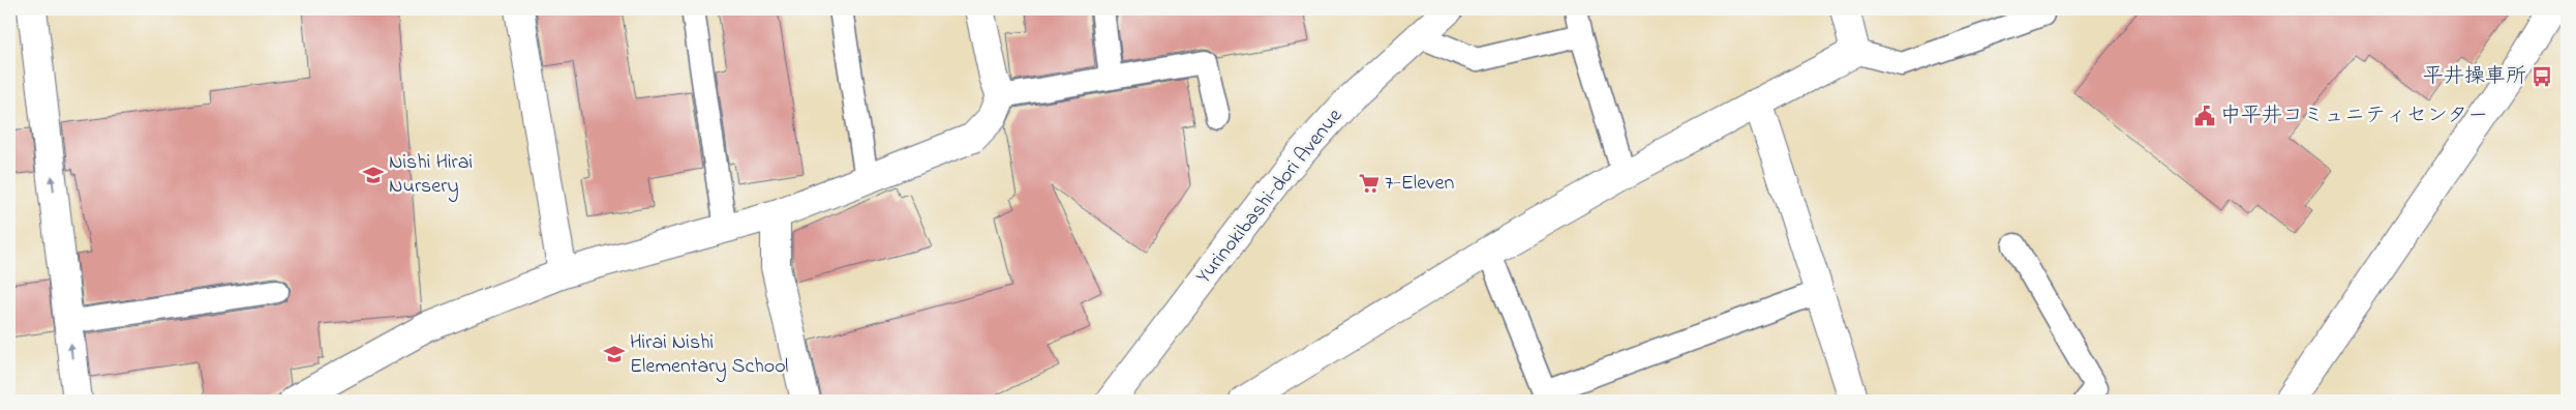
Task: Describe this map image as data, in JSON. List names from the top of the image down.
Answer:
{
  "streets": {
    "street": ["Yurinokibashi-dori Avenue"]
  },
  "places": {
    "bus stop": ["平井操車所"],
    "public building": ["中平井コミュニティセンター"],
    "school or university": ["Nishi Hirai Nursery", "Hirai Nishi Elementary School"],
    "supermarket": ["7-Eleven"]
  }
}
